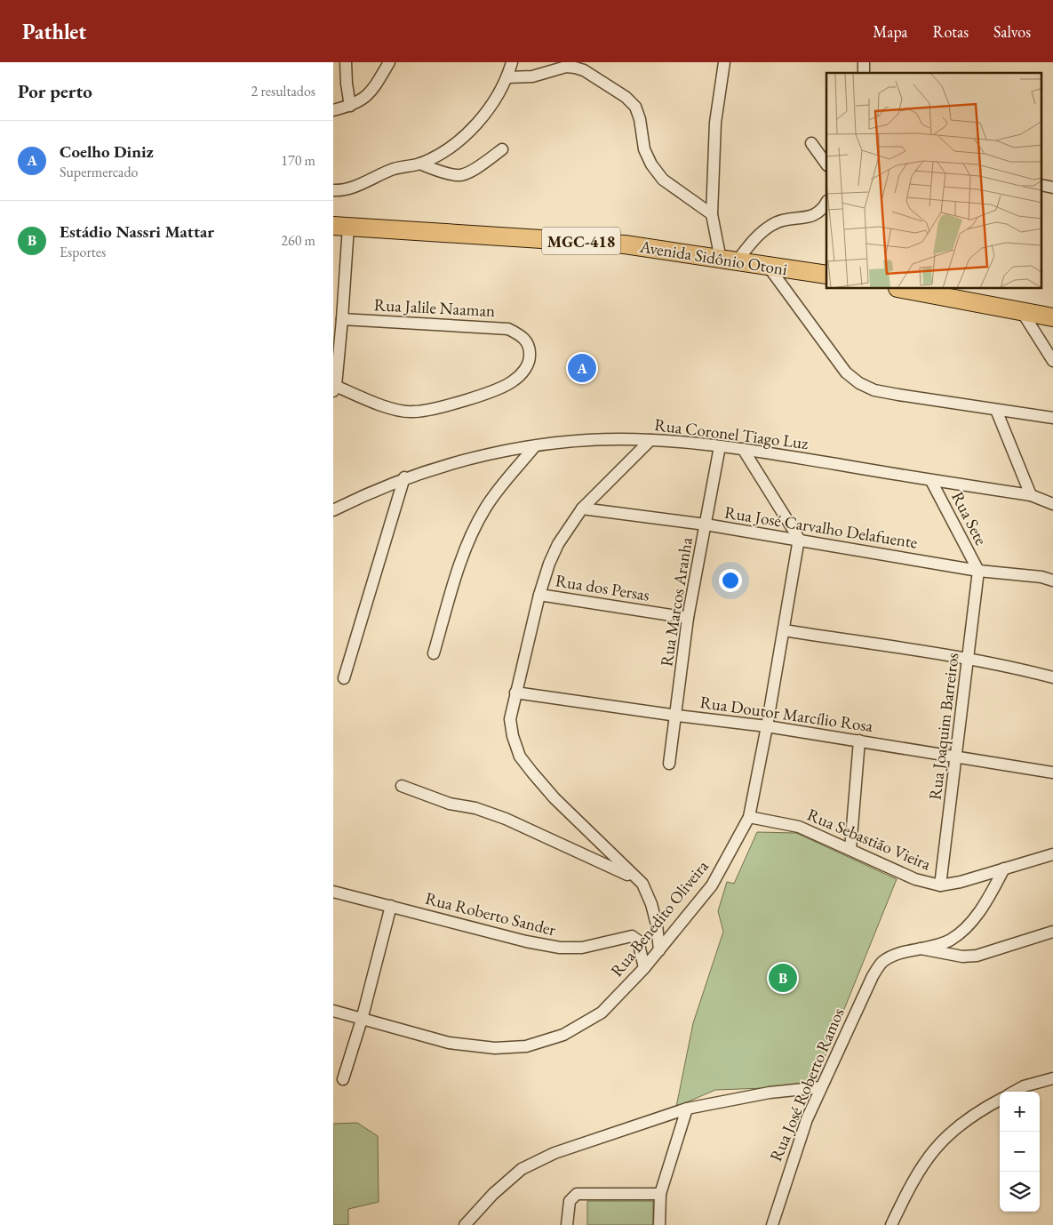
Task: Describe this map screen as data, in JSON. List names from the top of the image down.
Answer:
{
  "streets": {
    "main road": ["MGC-418", "Avenida Sidônio Otoni"],
    "street": [
      "Rua Jalile Naaman",
      "Rua Coronel Tiago Luz",
      "Rua Sete",
      "Rua José Carvalho Delafuente",
      "Rua dos Persas",
      "Rua Marcos Aranha",
      "Rua Doutor Marcílio Rosa",
      "Rua Joaquim Barreiros",
      "Rua Sebastião Vieira",
      "Rua Roberto Sander",
      "Rua Benedito Oliveira",
      "Rua José Roberto Ramos"
    ]
  },
  "crossings": [
    ["Rua Coronel Tiago Luz", "Rua Sete"],
    ["Rua Coronel Tiago Luz", "Rua Marcos Aranha"],
    ["Rua Sete", "Rua José Carvalho Delafuente"],
    ["Rua Sete", "Rua Joaquim Barreiros"],
    ["Rua José Carvalho Delafuente", "Rua Marcos Aranha"],
    ["Rua José Carvalho Delafuente", "Rua Joaquim Barreiros"],
    ["Rua José Carvalho Delafuente", "Rua Benedito Oliveira"],
    ["Rua dos Persas", "Rua Marcos Aranha"],
    ["Rua Marcos Aranha", "Rua Doutor Marcílio Rosa"],
    ["Rua Doutor Marcílio Rosa", "Rua Joaquim Barreiros"],
    ["Rua Doutor Marcílio Rosa", "Rua Benedito Oliveira"],
    ["Rua Joaquim Barreiros", "Rua Sebastião Vieira"],
    ["Rua Sebastião Vieira", "Rua Benedito Oliveira"],
    ["Rua Roberto Sander", "Rua Benedito Oliveira"]
  ],
  "page": {
    "header": "Pathlet",
    "nav": ["Mapa", "Rotas", "Salvos"],
    "heading": ["Por perto", "2 resultados"],
    "list": [
      {
        "mark": "A",
        "name": "Coelho Diniz",
        "note": "Supermercado",
        "value": "170 m"
      },
      {
        "mark": "B",
        "name": "Estádio Nassri Mattar",
        "note": "Esportes",
        "value": "260 m"
      }
    ],
    "pins": ["A", "B"],
    "map_buttons": ["+", "−"]
  }
}
